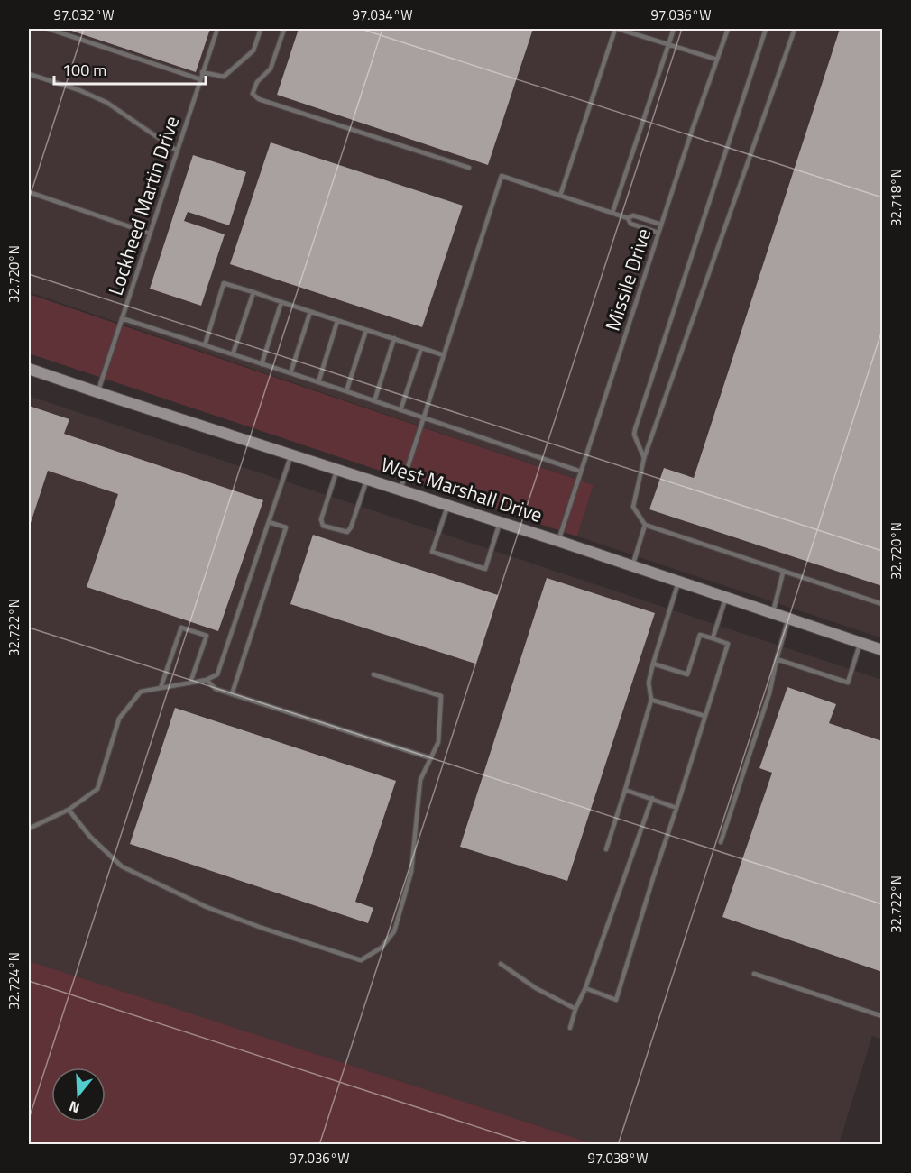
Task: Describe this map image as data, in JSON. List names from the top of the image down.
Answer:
{
  "streets": {
    "main road": ["West Marshall Drive"],
    "lane": ["Lockheed Martin Drive", "Missile Drive"]
  },
  "crossings": [
    ["Lockheed Martin Drive", "West Marshall Drive"],
    ["Missile Drive", "West Marshall Drive"]
  ],
  "scale_bar": "100 m",
  "north": "bottom",
  "coordinates": [
    "97.032°W",
    "97.034°W",
    "97.036°W",
    "32.718°N",
    "32.720°N",
    "32.722°N",
    "32.724°N",
    "97.038°W"
  ]
}
